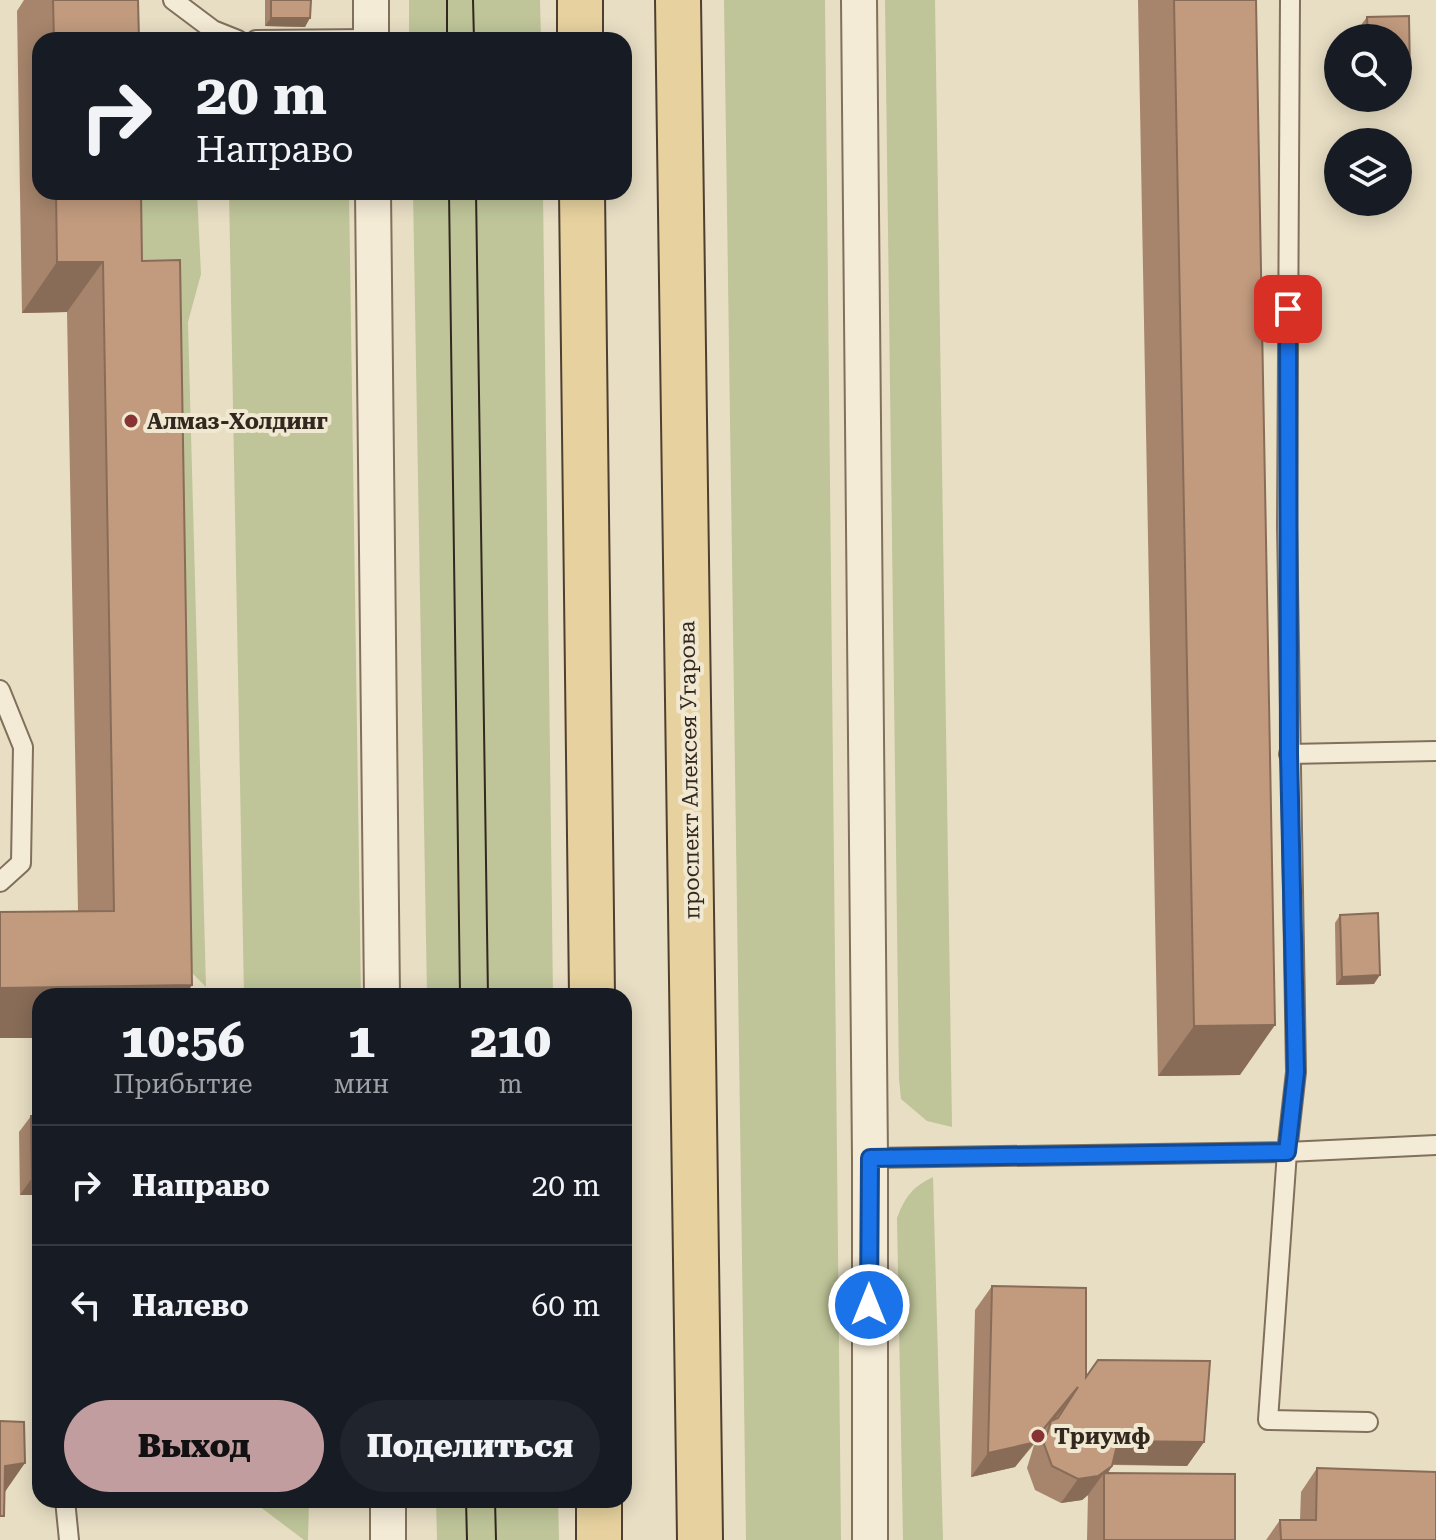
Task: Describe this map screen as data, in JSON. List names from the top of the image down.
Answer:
{
  "streets": {
    "main road": ["проспект Алексея Угарова"]
  },
  "places": ["Алмаз-Холдинг", "Триумф"],
  "page": {
    "turn": ["20 m", "Направо"],
    "eta": [
      "10:56",
      "Прибытие",
      "1",
      "мин",
      "210",
      "m"
    ],
    "list": [
      {
        "name": "Направо",
        "value": "20 m"
      },
      {
        "name": "Налево",
        "value": "60 m"
      }
    ],
    "buttons": ["Выход", "Поделиться"]
  }
}
